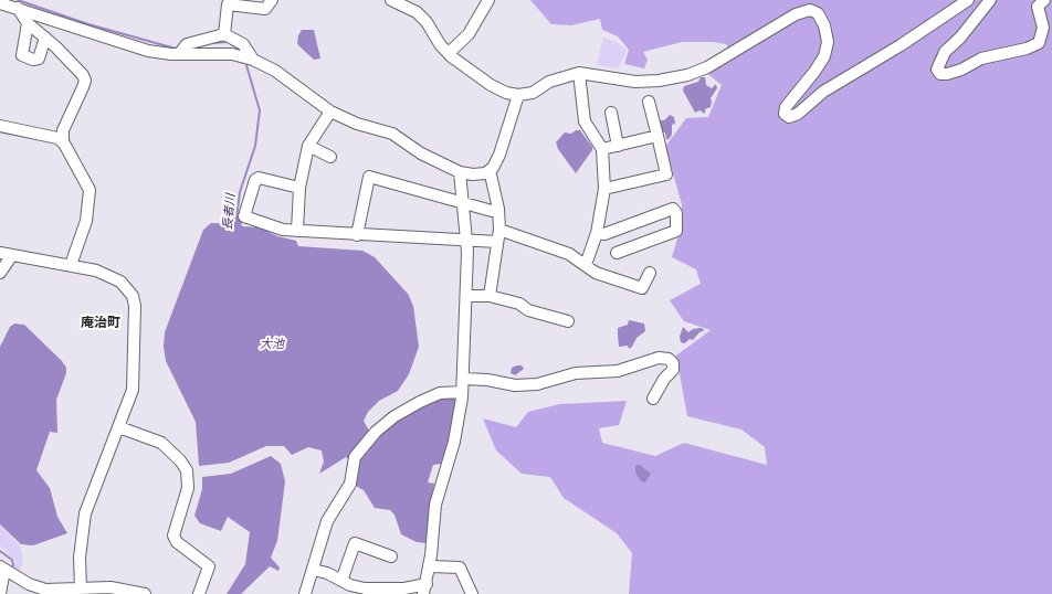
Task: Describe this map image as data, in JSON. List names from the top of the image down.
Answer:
{
  "districts": ["庵治町"],
  "water": ["長者川", "大池"]
}
